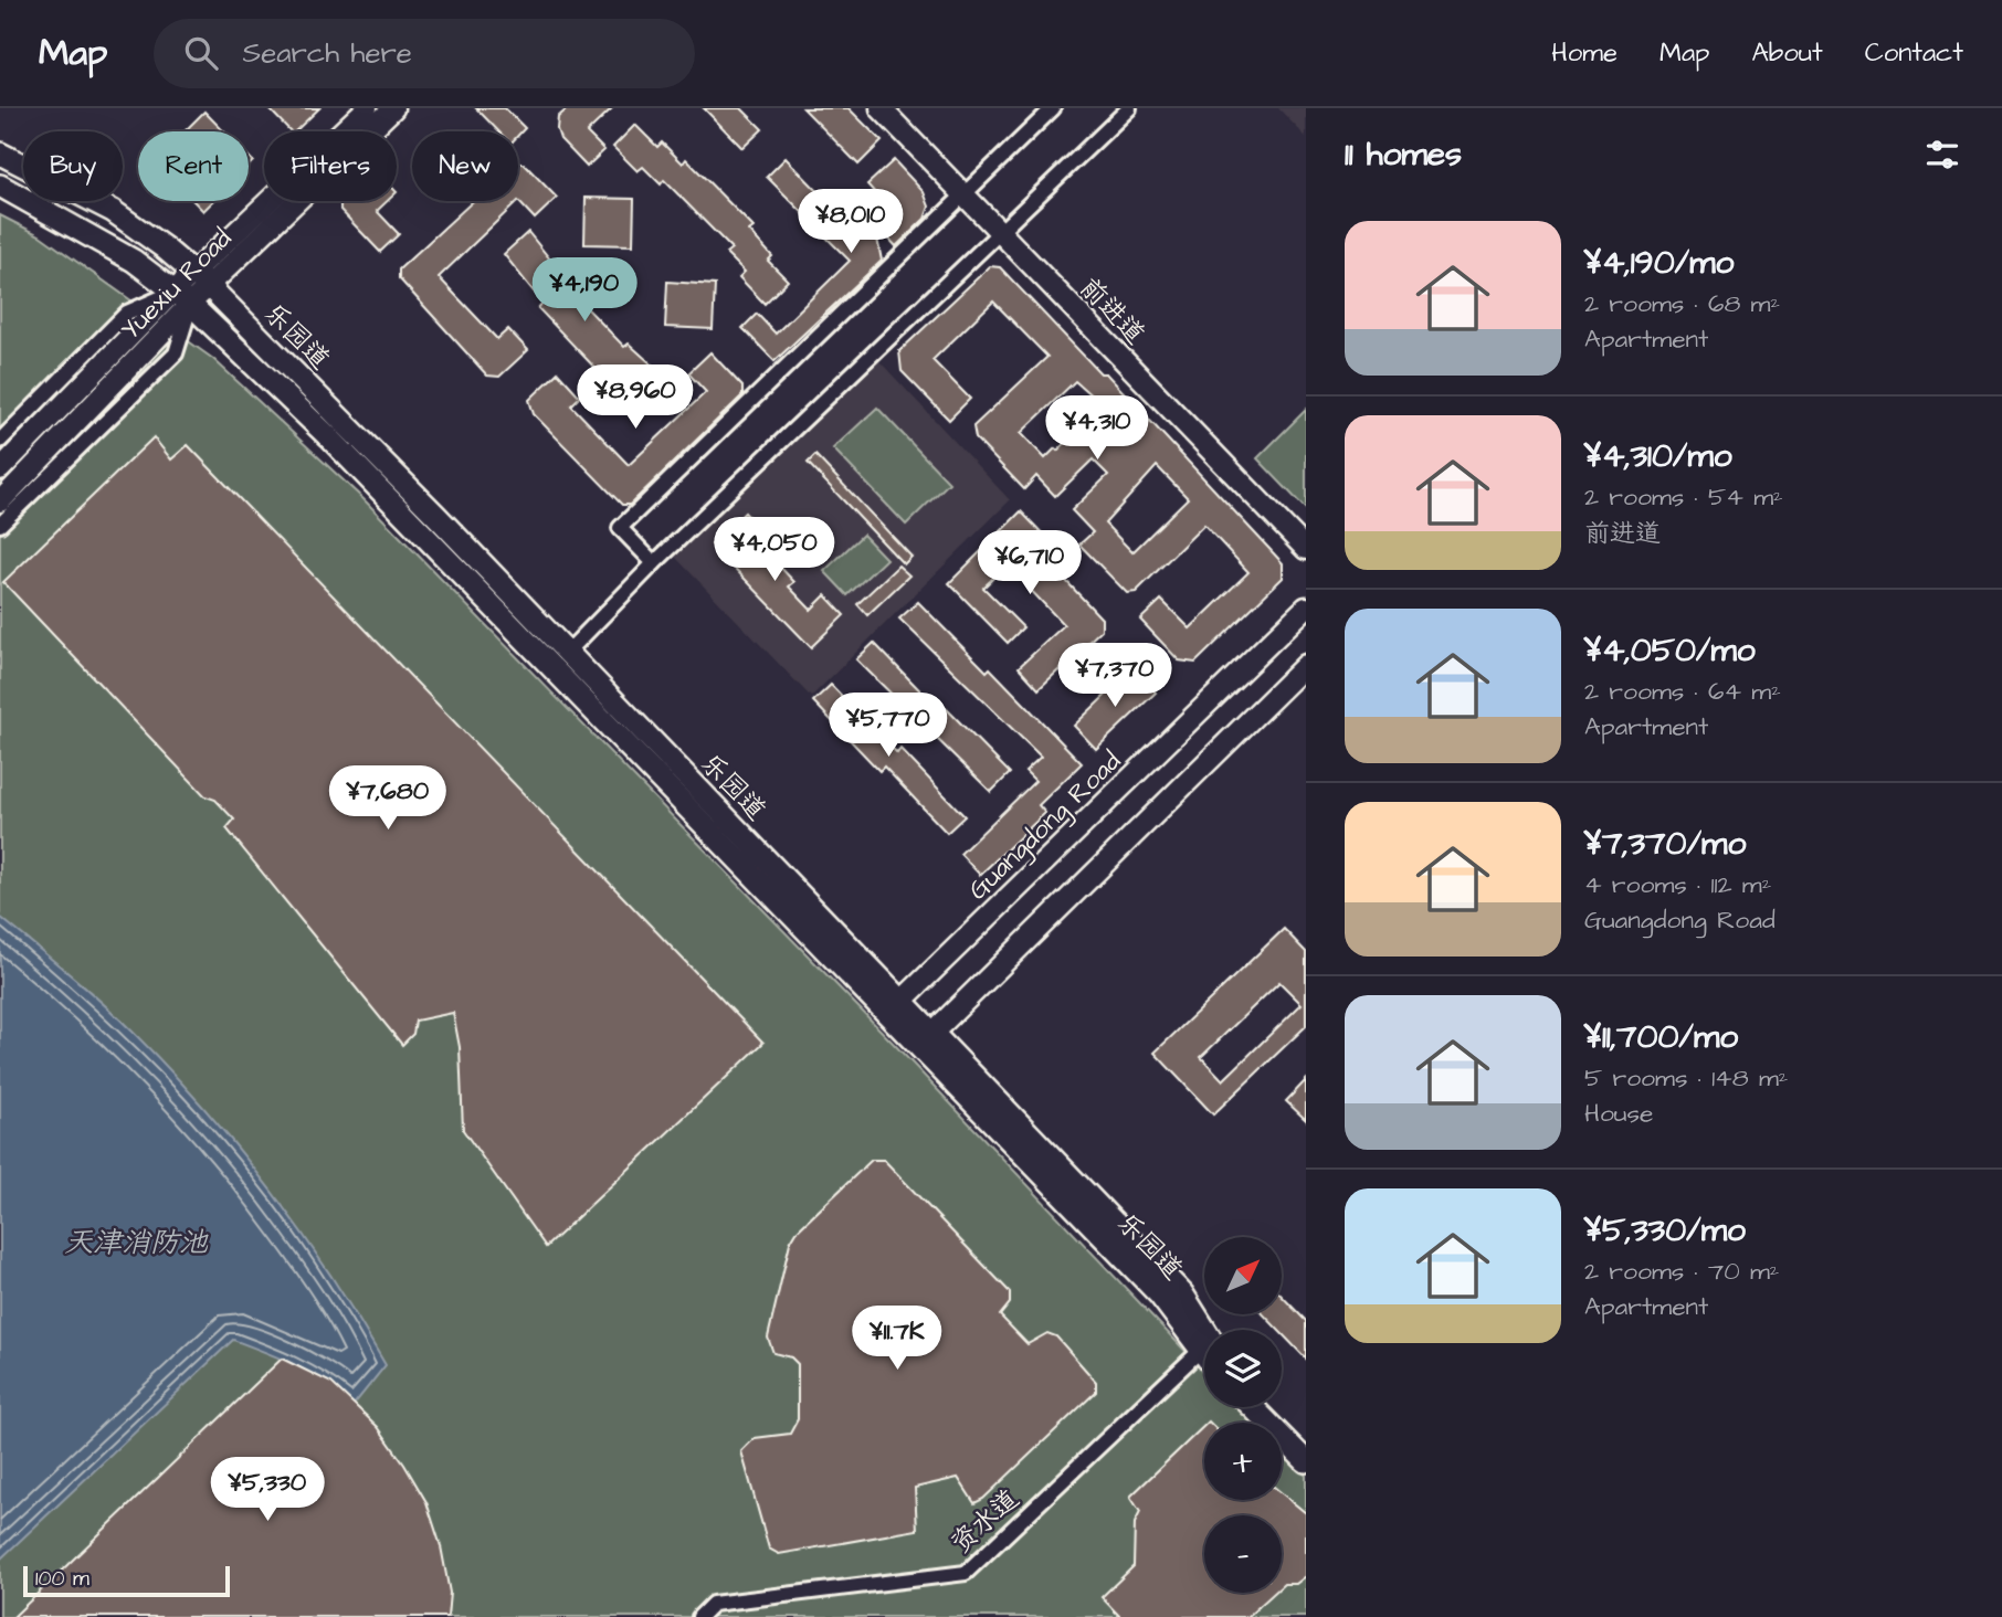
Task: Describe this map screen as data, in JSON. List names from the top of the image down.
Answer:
{
  "streets": {
    "main road": ["乐园道"],
    "street": [
      "Yuexiu Road",
      "前进道",
      "Guangdong Road",
      "资水道"
    ]
  },
  "crossings": [
    ["Yuexiu Road", "乐园道"],
    ["乐园道", "Guangdong Road"]
  ],
  "water": ["天津消防池"],
  "scale_bar": "100 m",
  "north": "top right",
  "page": {
    "header": "Map",
    "search": "Search here",
    "nav": [
      "Home",
      "Map",
      "About",
      "Contact"
    ],
    "heading": "11 homes",
    "chip": [
      "Buy",
      "Rent",
      "Filters",
      "New"
    ],
    "price": [
      "¥8,010",
      "¥4,190",
      "¥8,960",
      "¥4,310",
      "¥4,050",
      "¥6,710",
      "¥7,370",
      "¥5,770",
      "¥7,680",
      "¥11.7K",
      "¥5,330"
    ],
    "list": [
      {
        "name": "¥4,190/mo",
        "note": "2 rooms · 68 m² · Apartment"
      },
      {
        "name": "¥4,310/mo",
        "note": "2 rooms · 54 m² · 前进道"
      },
      {
        "name": "¥4,050/mo",
        "note": "2 rooms · 64 m² · Apartment"
      },
      {
        "name": "¥7,370/mo",
        "note": "4 rooms · 112 m² · Guangdong Road"
      },
      {
        "name": "¥11,700/mo",
        "note": "5 rooms · 148 m² · House"
      },
      {
        "name": "¥5,330/mo",
        "note": "2 rooms · 70 m² · Apartment"
      }
    ],
    "map_buttons": ["+", "−"],
    "scale": "100 m"
  }
}
